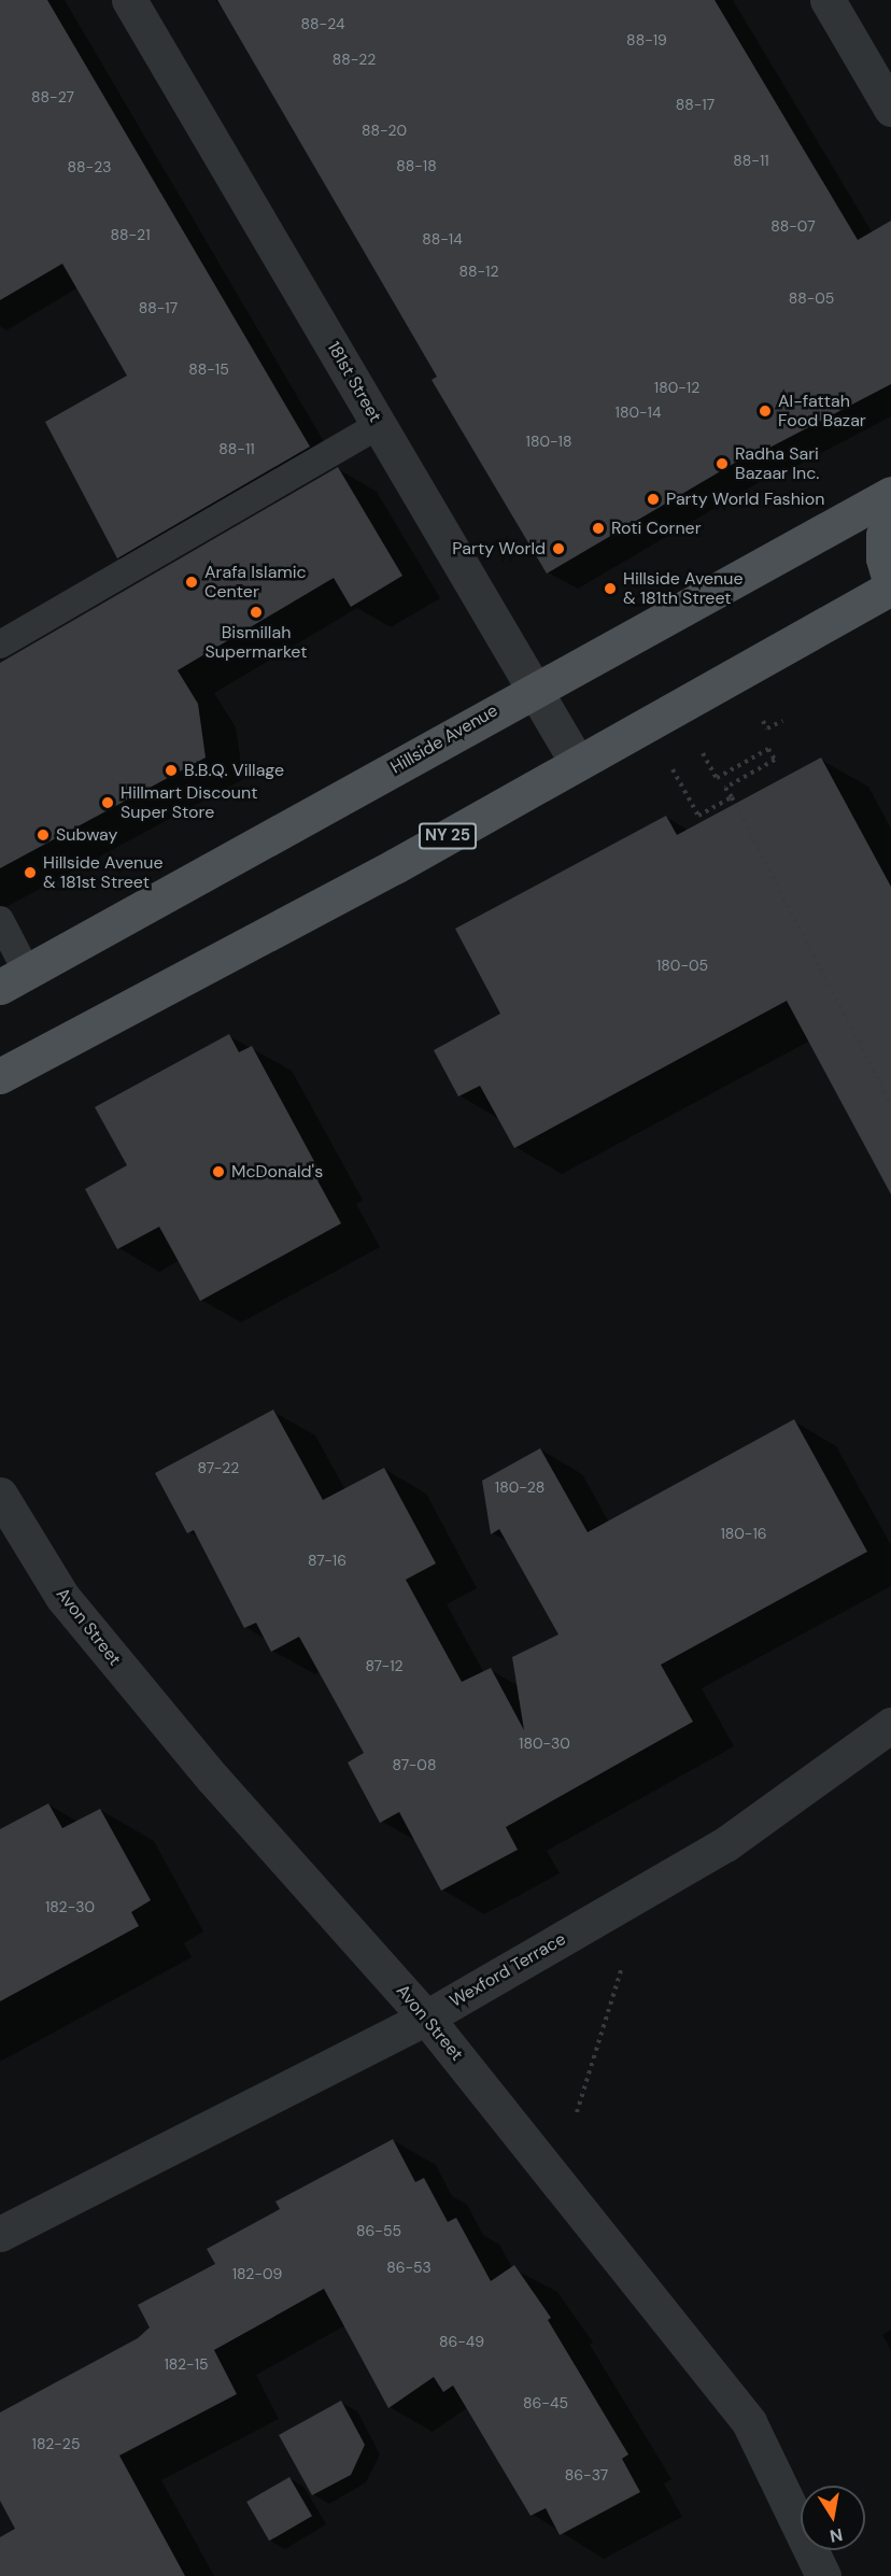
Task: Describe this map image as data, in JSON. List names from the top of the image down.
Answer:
{
  "streets": {
    "main road": ["Hillside Avenue", "NY 25"],
    "street": ["181st Street", "Avon Street", "Wexford Terrace"]
  },
  "crossings": [
    ["181st Street", "Hillside Avenue"],
    ["181st Street", "NY 25"],
    ["Avon Street", "Wexford Terrace"]
  ],
  "places": [
    "Al-fattah Food Bazar",
    "Radha Sari Bazaar Inc.",
    "Party World Fashion",
    "Roti Corner",
    "Party World",
    "Arafa Islamic Center",
    "Hillside Avenue & 181th Street",
    "Bismillah Supermarket",
    "B.B.Q. Village",
    "Hillmart Discount Super Store",
    "Subway",
    "Hillside Avenue & 181st Street",
    "McDonald's"
  ],
  "house_numbers": [
    "88-24",
    "88-19",
    "88-22",
    "88-27",
    "88-17",
    "88-20",
    "88-11",
    "88-18",
    "88-23",
    "88-07",
    "88-21",
    "88-14",
    "88-12",
    "88-05",
    "88-17",
    "88-15",
    "180-12",
    "180-14",
    "180-18",
    "88-11",
    "180-05",
    "87-22",
    "180-28",
    "180-16",
    "87-16",
    "87-12",
    "180-30",
    "87-08",
    "182-30",
    "86-55",
    "86-53",
    "182-09",
    "86-49",
    "182-15",
    "86-45",
    "182-25",
    "86-37"
  ],
  "north": "bottom"
}
